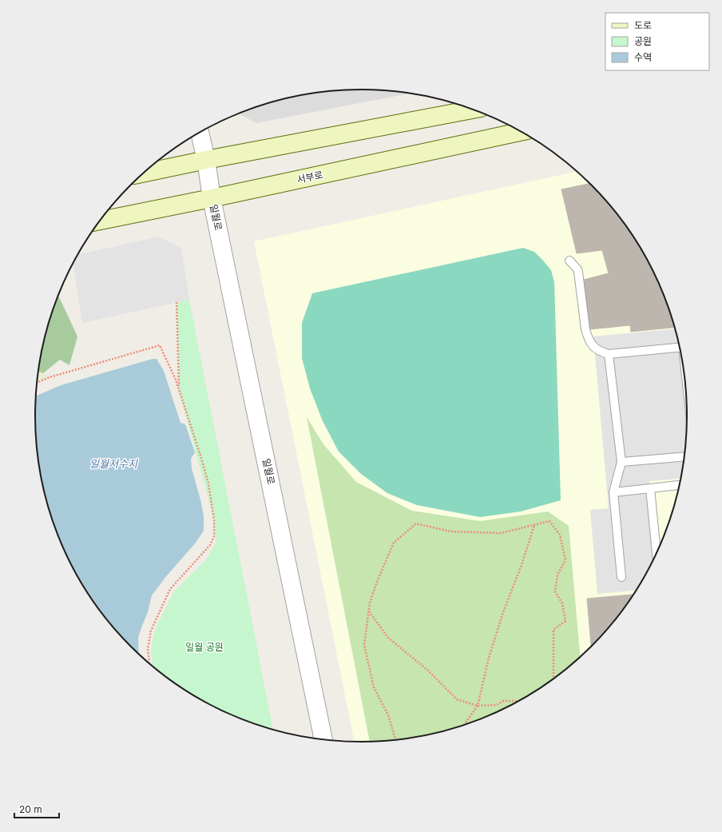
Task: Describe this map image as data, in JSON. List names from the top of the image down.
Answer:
{
  "streets": {
    "main road": ["서부로"],
    "street": ["일월로"]
  },
  "crossings": [
    ["서부로", "일월로"]
  ],
  "water": ["일월저수지"],
  "parks": ["일월 공원"],
  "legend": ["도로", "공원", "수역"],
  "scale_bar": "20 m"
}
